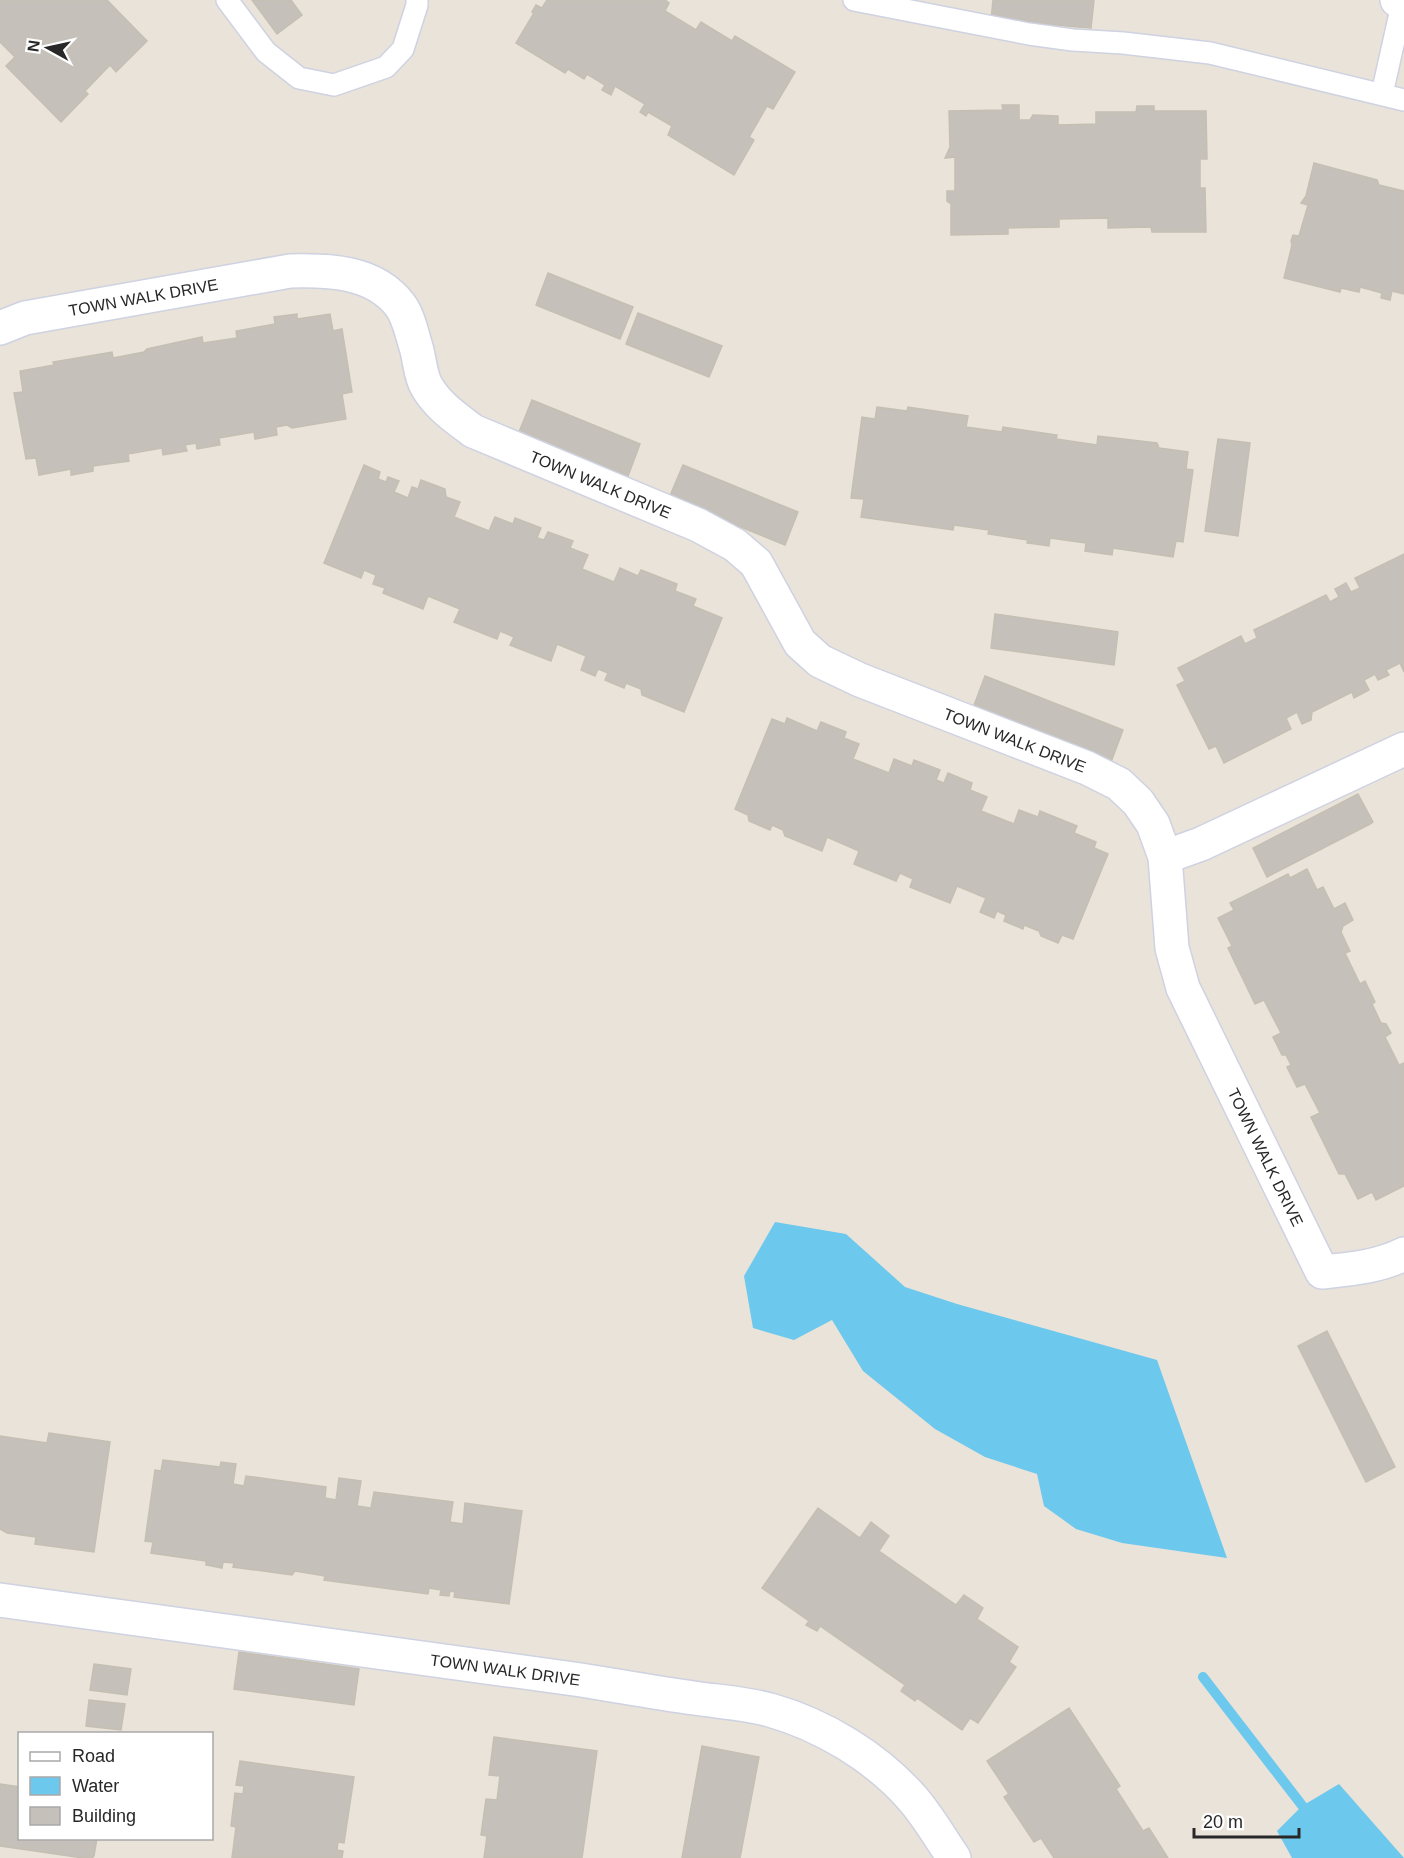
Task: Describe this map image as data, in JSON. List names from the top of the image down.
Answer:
{
  "streets": {
    "street": ["TOWN WALK DRIVE"]
  },
  "legend": ["Road", "Water", "Building"],
  "scale_bar": "20 m",
  "north": "left"
}
